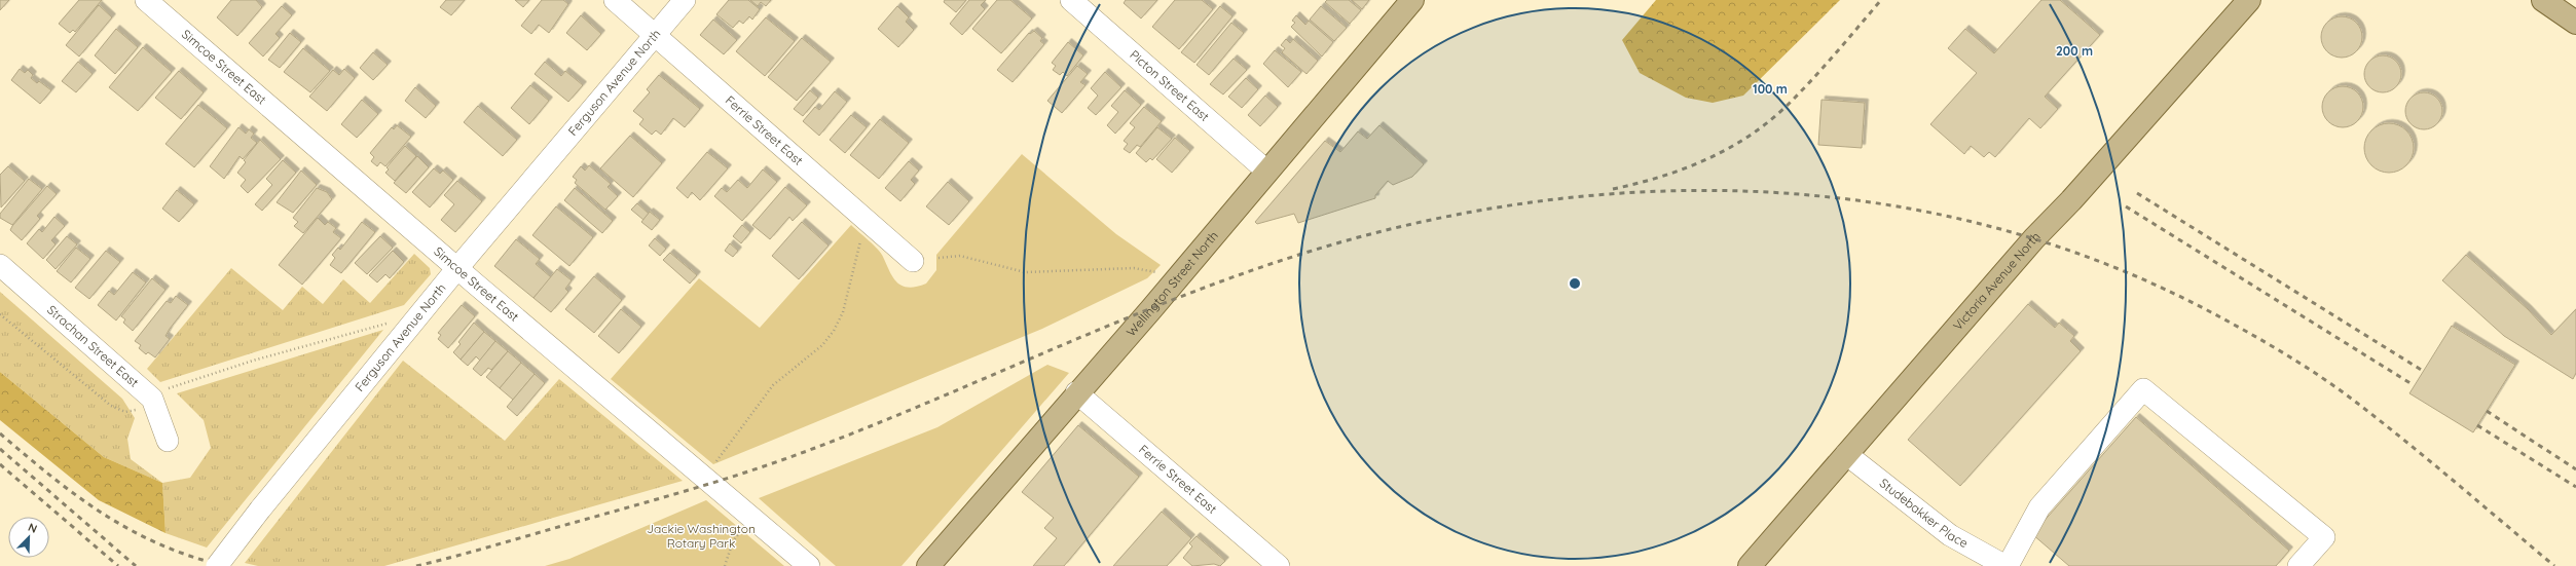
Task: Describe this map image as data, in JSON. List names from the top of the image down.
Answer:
{
  "streets": {
    "main road": ["Victoria Avenue North", "Wellington Street North"],
    "street": [
      "Simcoe Street East",
      "Ferguson Avenue North",
      "Picton Street East",
      "Ferrie Street East",
      "Strachan Street East",
      "Studebakker Place"
    ]
  },
  "crossings": [
    ["Simcoe Street East", "Ferguson Avenue North"],
    ["Ferguson Avenue North", "Ferrie Street East"],
    ["Picton Street East", "Wellington Street North"],
    ["Ferrie Street East", "Wellington Street North"],
    ["Victoria Avenue North", "Studebakker Place"]
  ],
  "parks": ["Jackie Washington Rotary Park"],
  "north": "top right",
  "rings": ["200 m", "100 m"]
}
